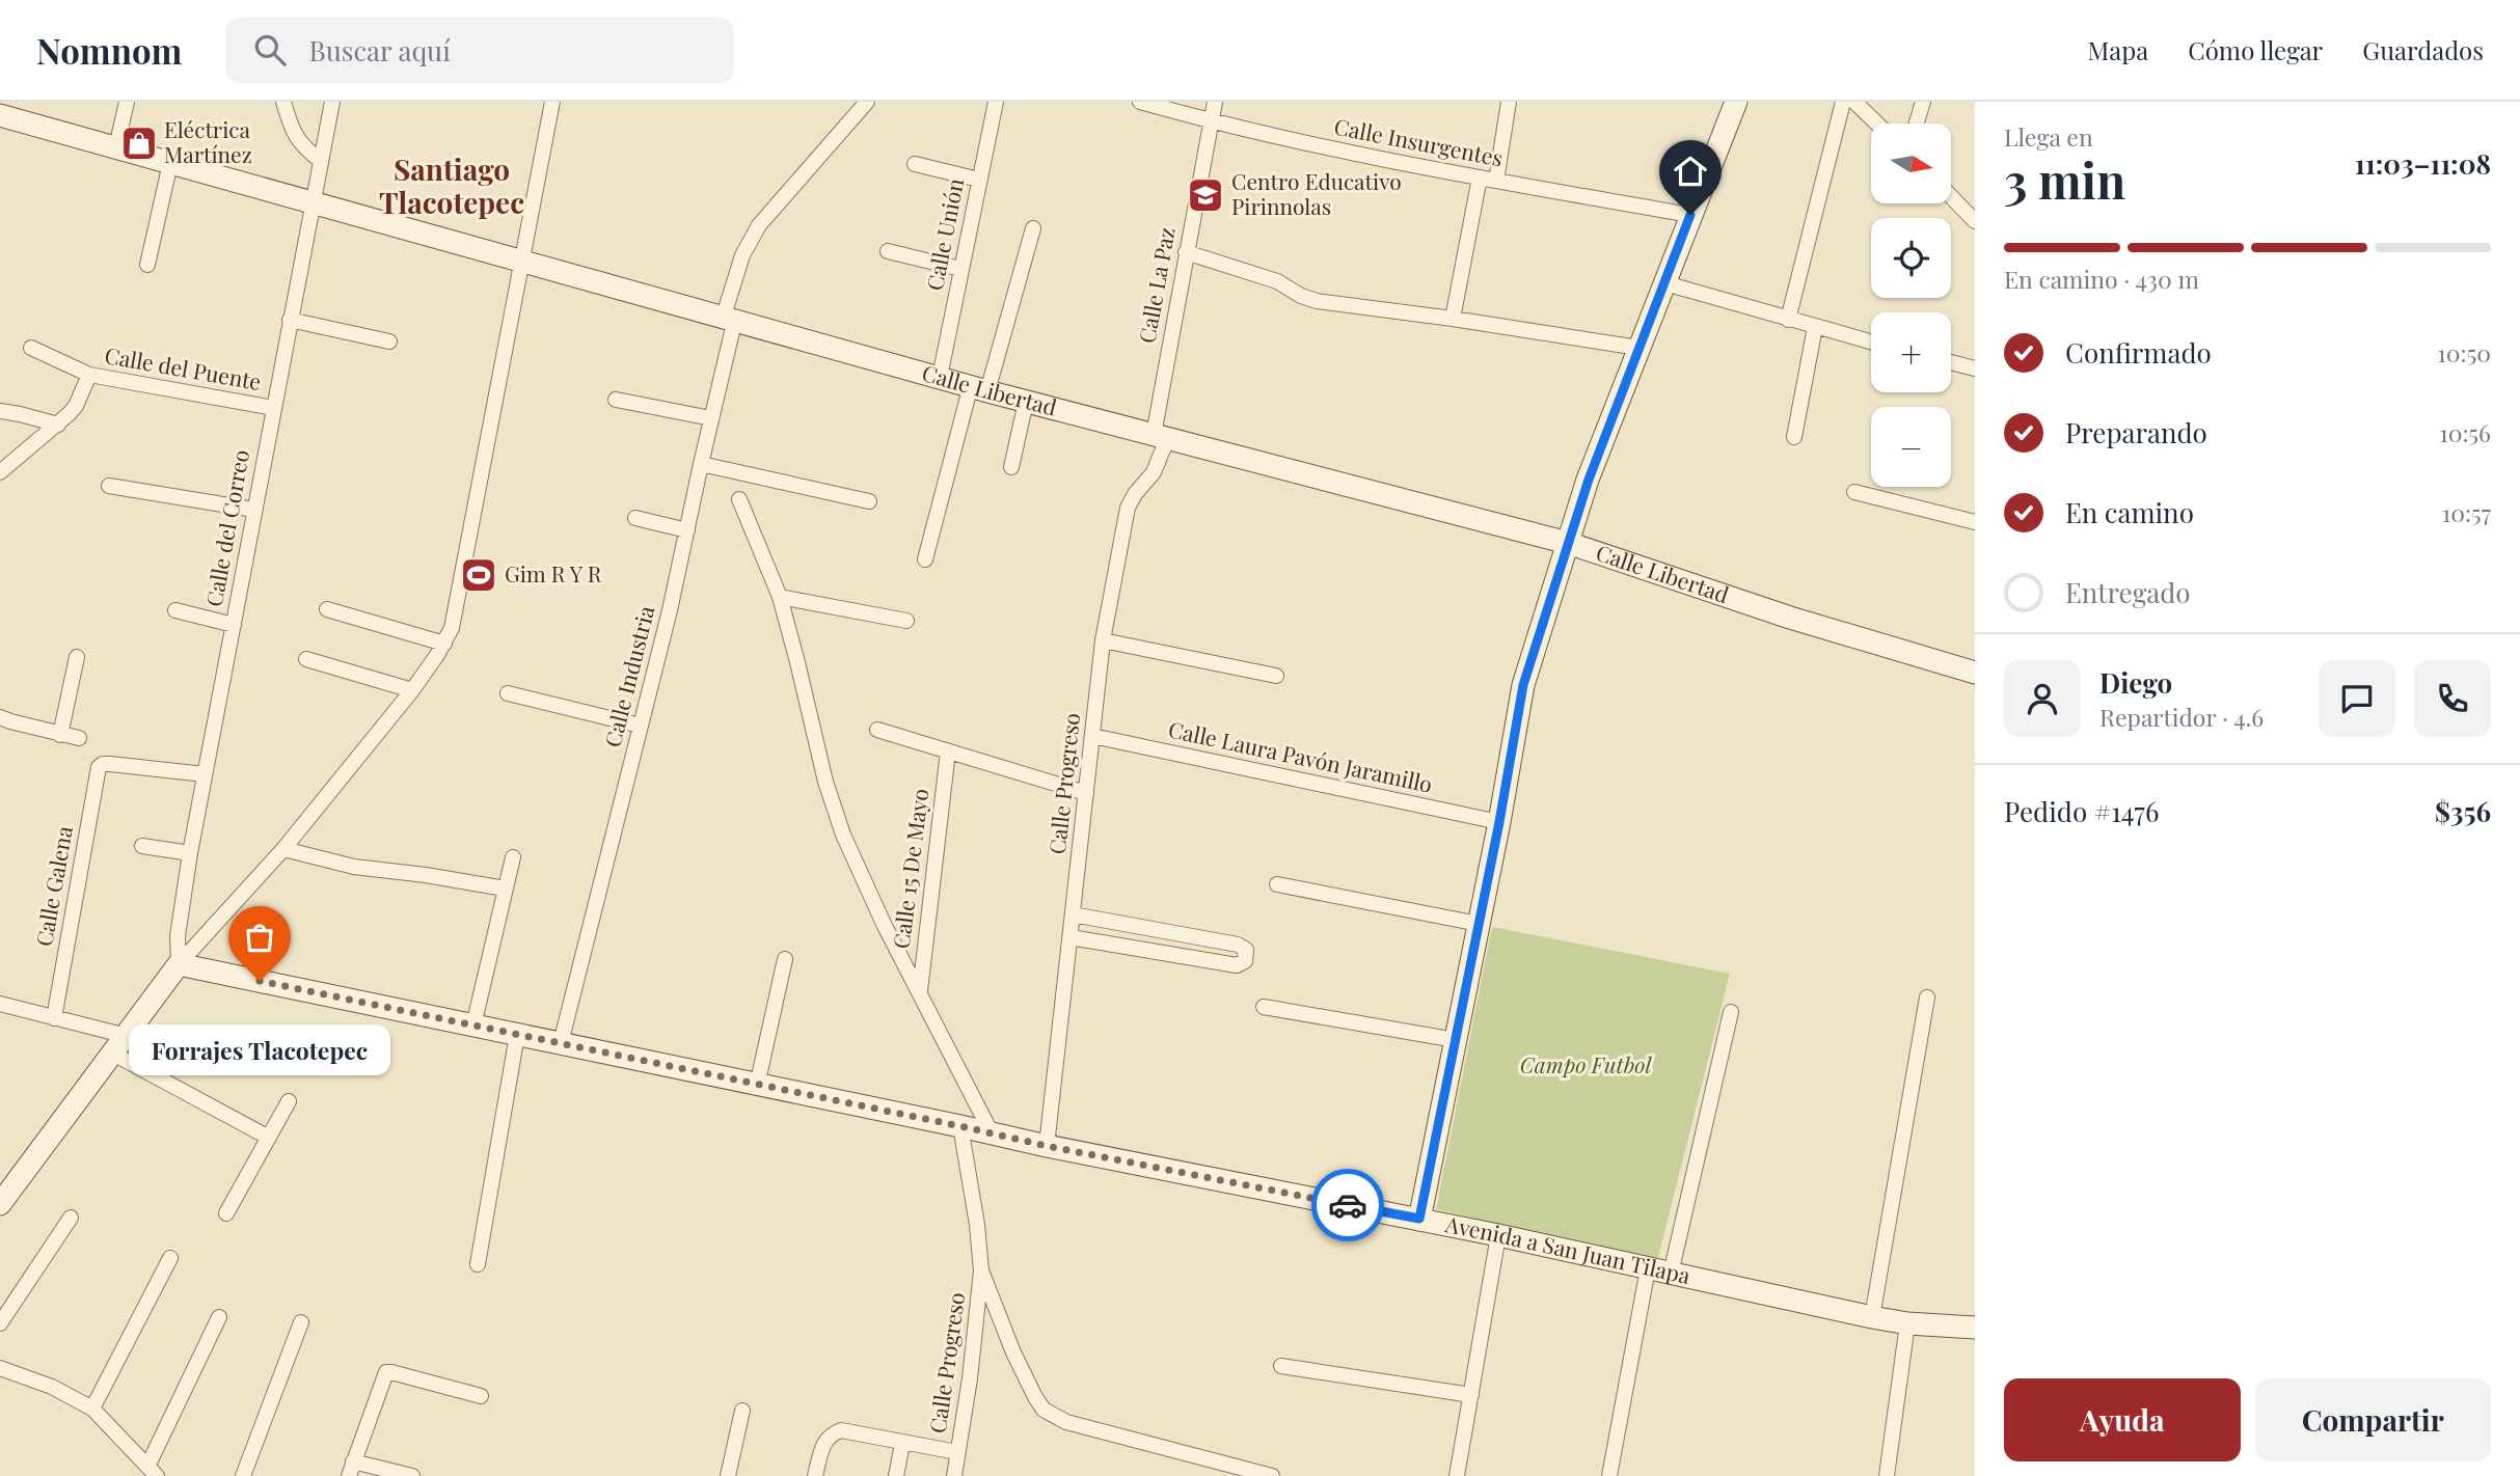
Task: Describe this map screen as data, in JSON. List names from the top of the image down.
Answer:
{
  "streets": {
    "main road": ["Calle Libertad", "Avenida a San Juan Tilapa"],
    "street": [
      "Calle Insurgentes",
      "Calle Unión",
      "Calle La Paz",
      "Calle del Puente",
      "Calle del Correo",
      "Calle Industria",
      "Calle Laura Pavón Jaramillo",
      "Calle Progreso",
      "Calle 15 De Mayo",
      "Calle Galena"
    ]
  },
  "crossings": [
    ["Calle Insurgentes", "Calle La Paz"],
    ["Calle Unión", "Calle Libertad"],
    ["Calle La Paz", "Calle Libertad"],
    ["Calle La Paz", "Calle Progreso"],
    ["Calle del Puente", "Calle del Correo"],
    ["Calle Libertad", "Calle del Correo"],
    ["Calle Libertad", "Calle Industria"],
    ["Calle Libertad", "Calle Progreso"],
    ["Calle del Correo", "Calle Galena"],
    ["Calle del Correo", "Avenida a San Juan Tilapa"],
    ["Calle Industria", "Avenida a San Juan Tilapa"],
    ["Calle Laura Pavón Jaramillo", "Calle Progreso"],
    ["Calle Progreso", "Avenida a San Juan Tilapa"]
  ],
  "districts": ["Santiago Tlacotepec"],
  "parks": ["Campo Futbol"],
  "places": {
    "shop": ["Eléctrica Martínez"],
    "school or university": ["Centro Educativo Pirinnolas"],
    "sports": ["Gim R Y R"],
    "other": ["Forrajes Tlacotepec"]
  },
  "north": "right",
  "page": {
    "header": "Nomnom",
    "search": "Buscar aquí",
    "nav": ["Mapa", "Cómo llegar", "Guardados"],
    "heading": ["3 min", "Llega en", "11:03–11:08"],
    "panel": [
      "Diego",
      "Repartidor · 4.6",
      "Pedido #1476",
      "$356"
    ],
    "map_buttons": ["+", "−"],
    "bar": "En camino · 430 m",
    "list": [
      ["Confirmado", "10:50"],
      ["Preparando", "10:56"],
      ["En camino", "10:57"],
      "Entregado"
    ],
    "bubble": "Forrajes Tlacotepec",
    "buttons": ["Ayuda", "Compartir"]
  }
}
